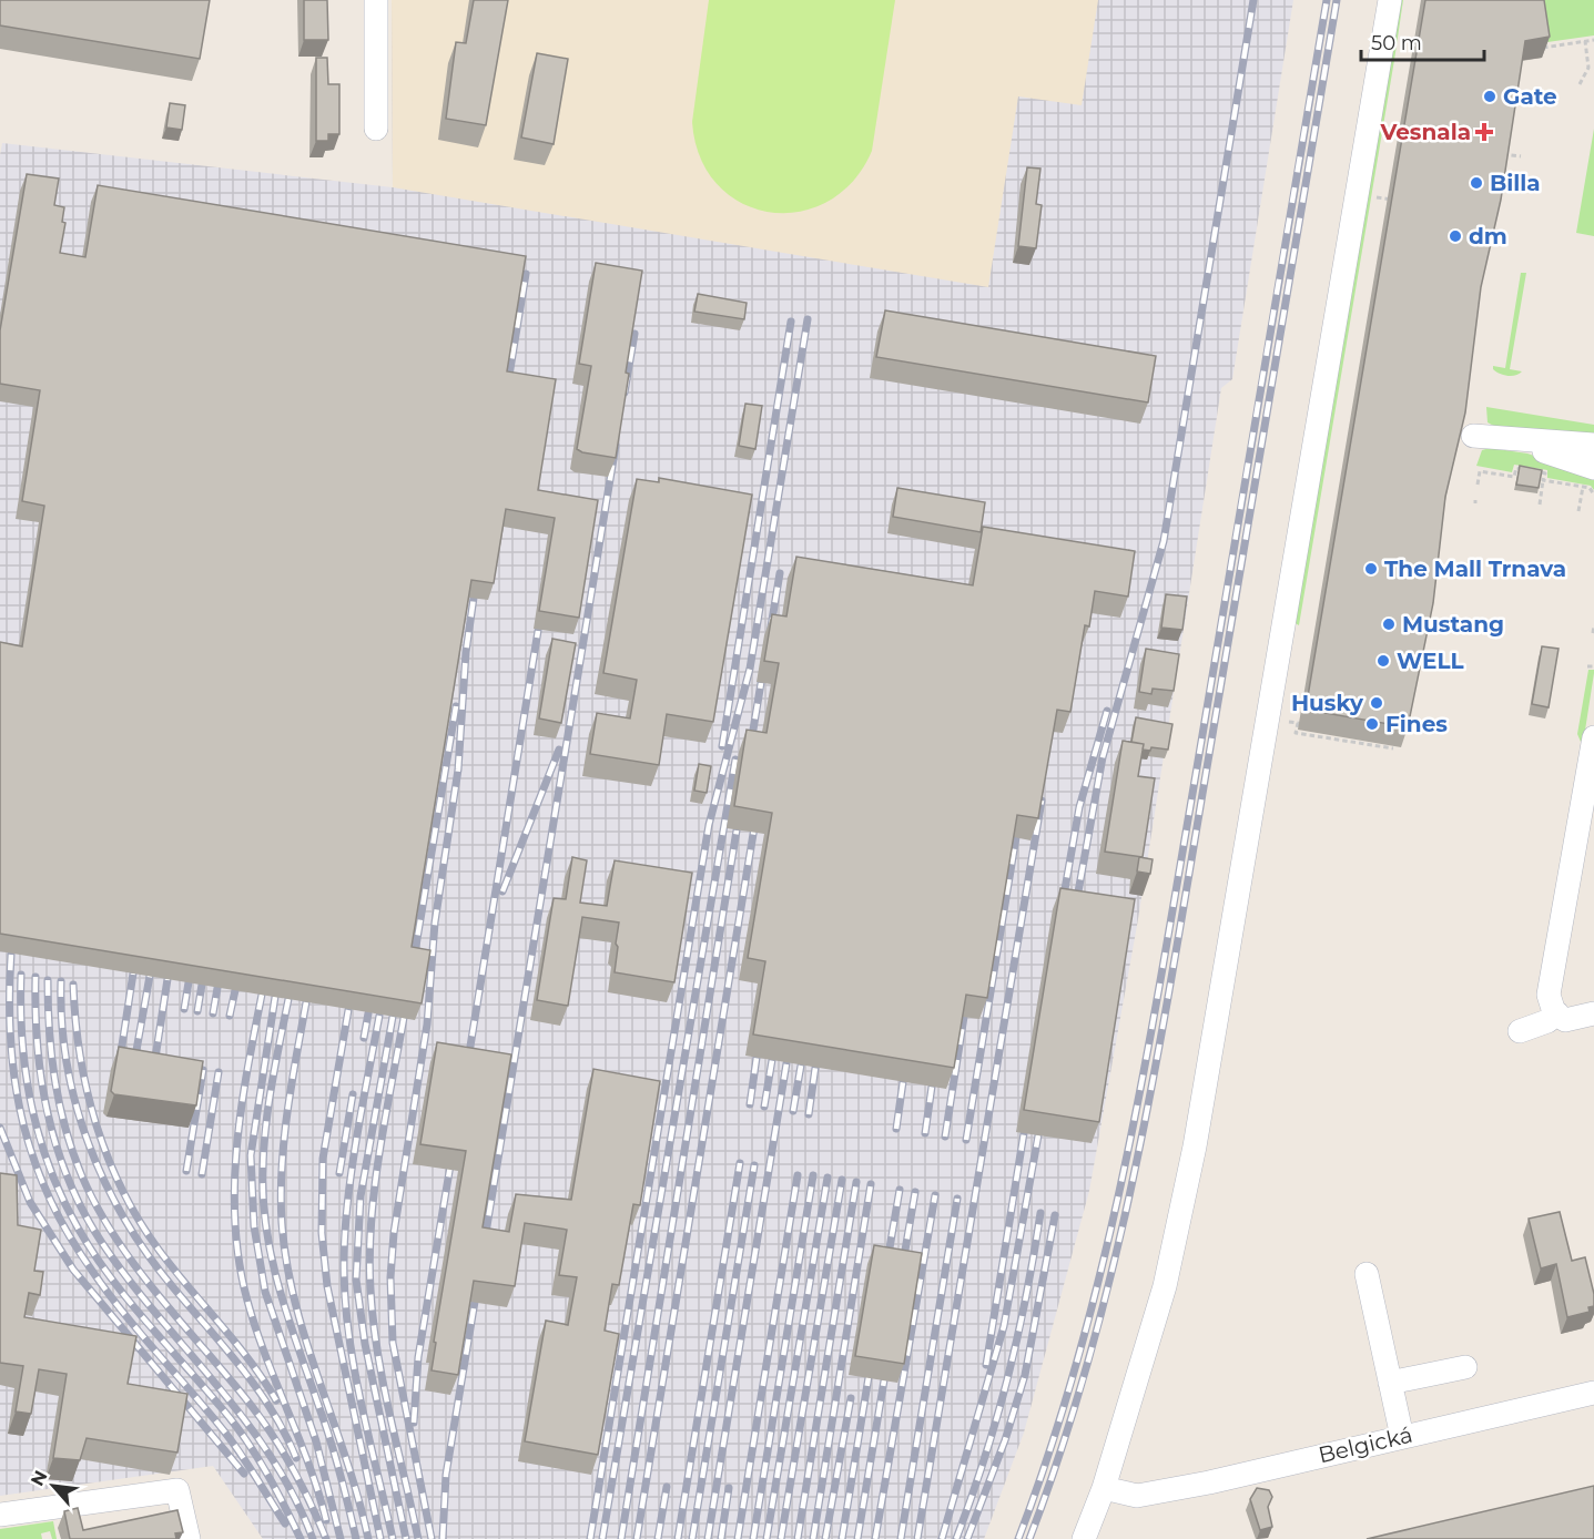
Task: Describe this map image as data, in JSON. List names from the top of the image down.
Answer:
{
  "streets": {
    "street": ["Belgická"]
  },
  "places": {
    "other": [
      "Gate",
      "Billa",
      "dm",
      "The Mall Trnava",
      "Mustang",
      "WELL",
      "Husky",
      "Fines"
    ],
    "health": ["Vesnala"]
  },
  "scale_bar": "50 m",
  "north": "top left"
}
